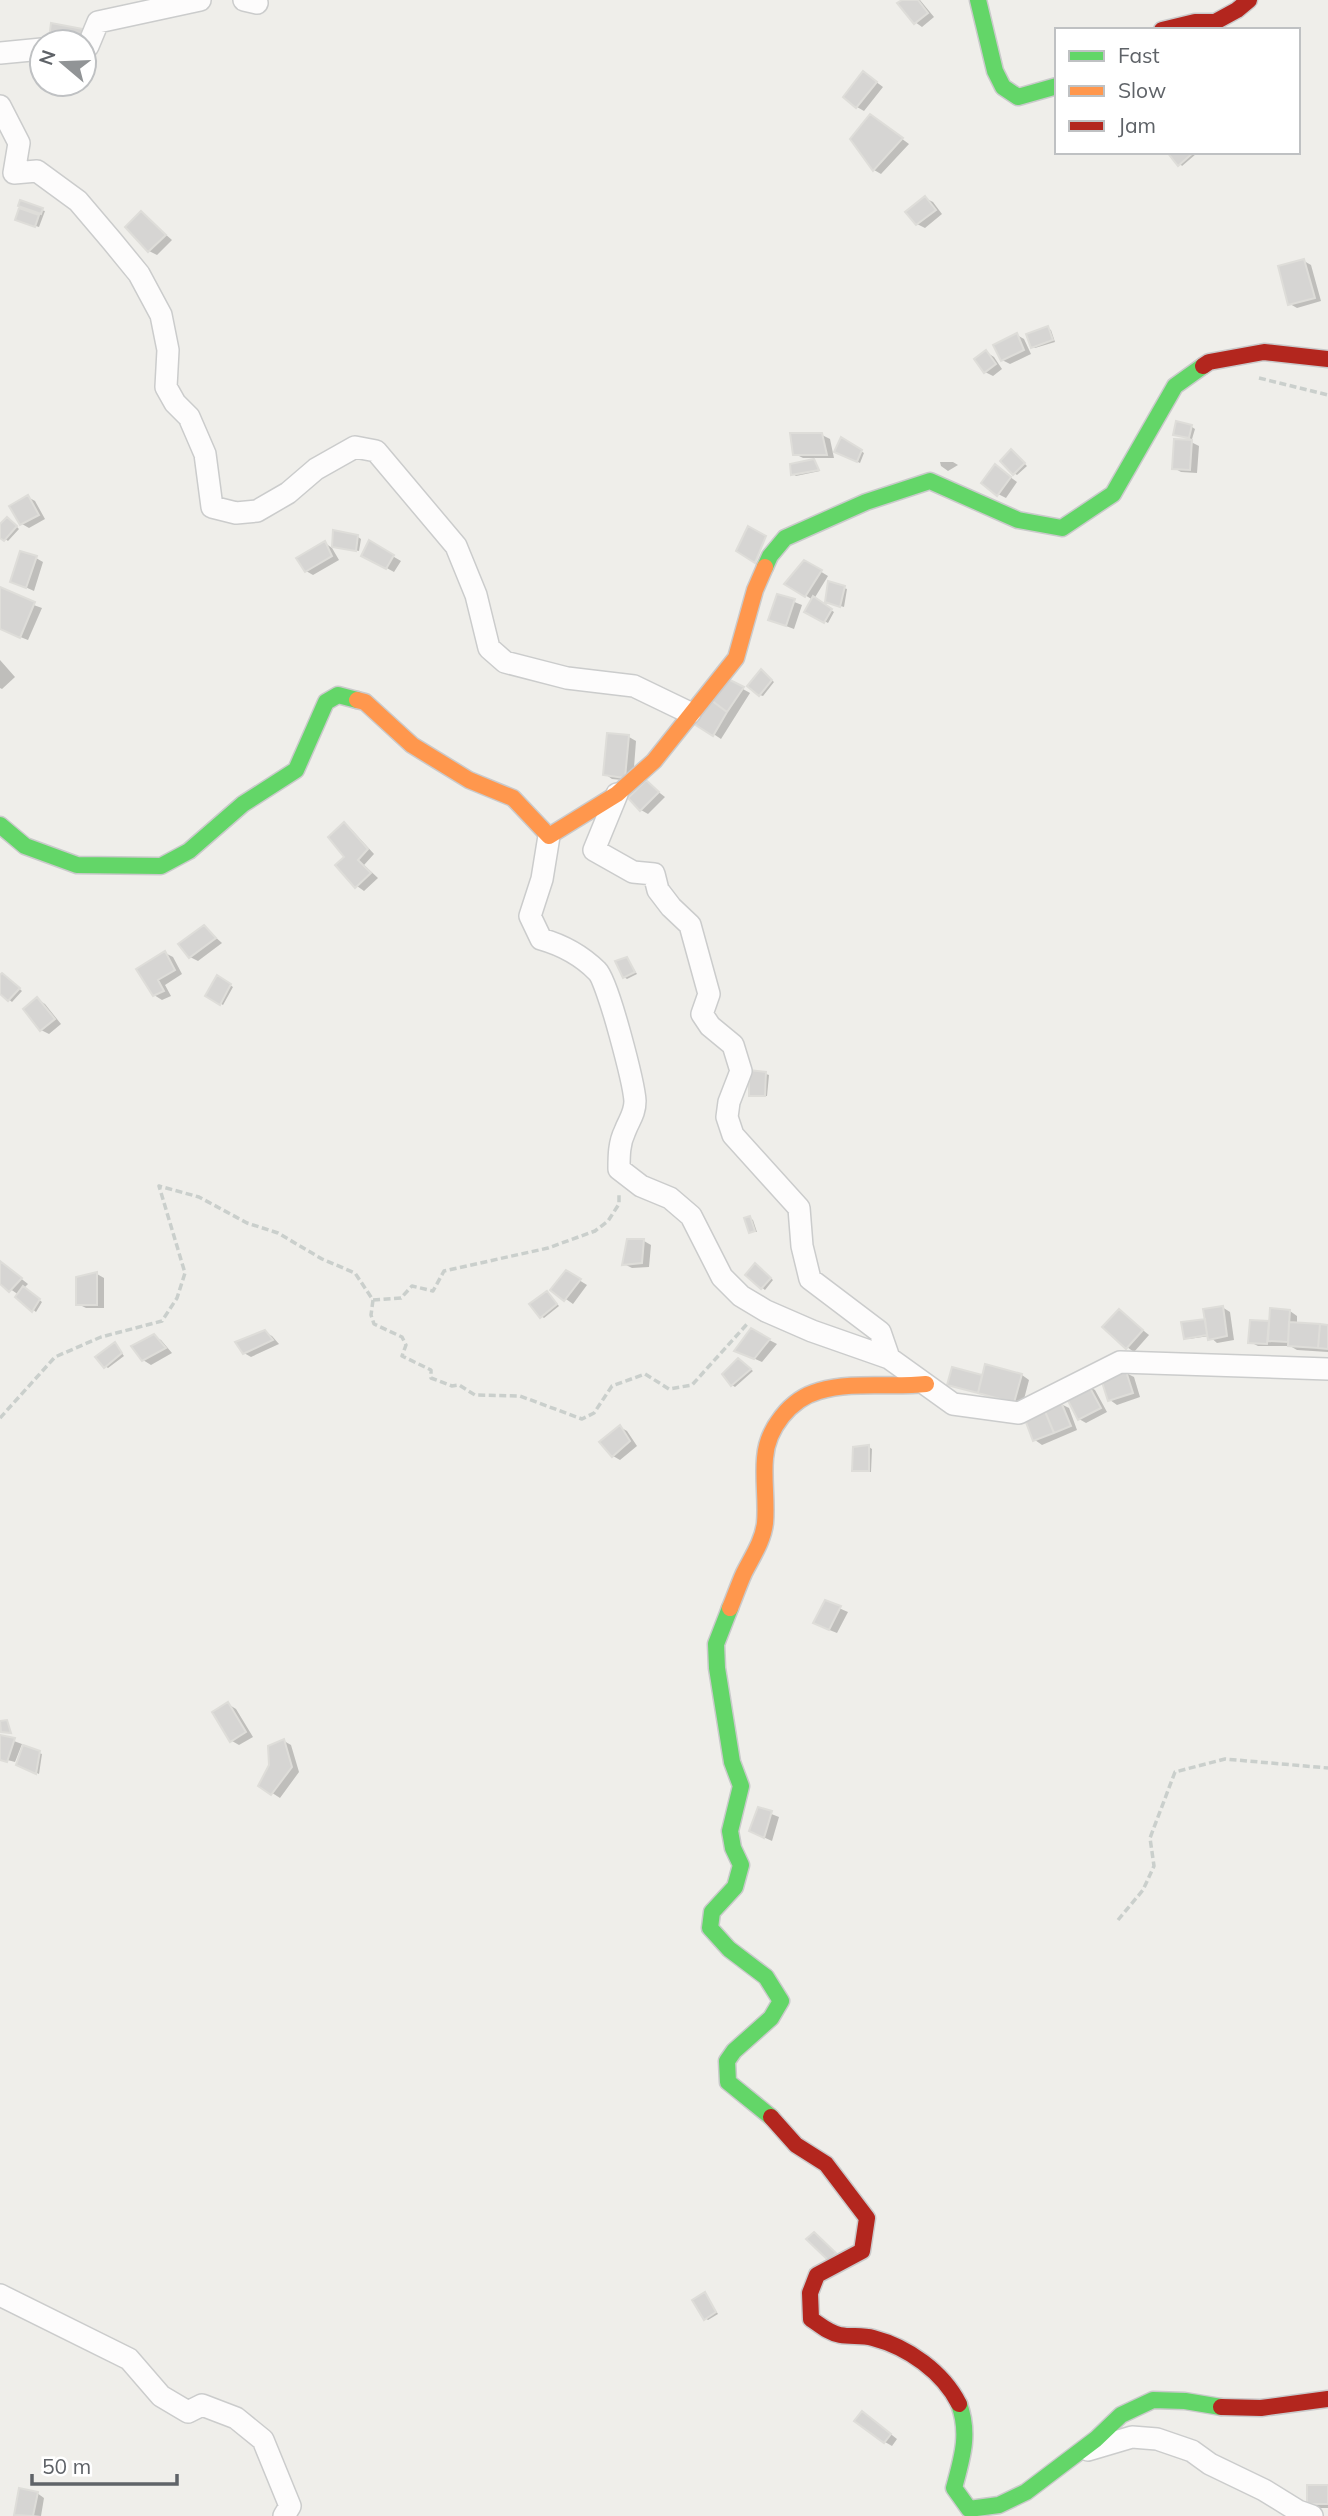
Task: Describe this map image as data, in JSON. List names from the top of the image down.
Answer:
{
  "legend": ["Fast", "Slow", "Jam"],
  "scale_bar": "50 m",
  "north": "left"
}
